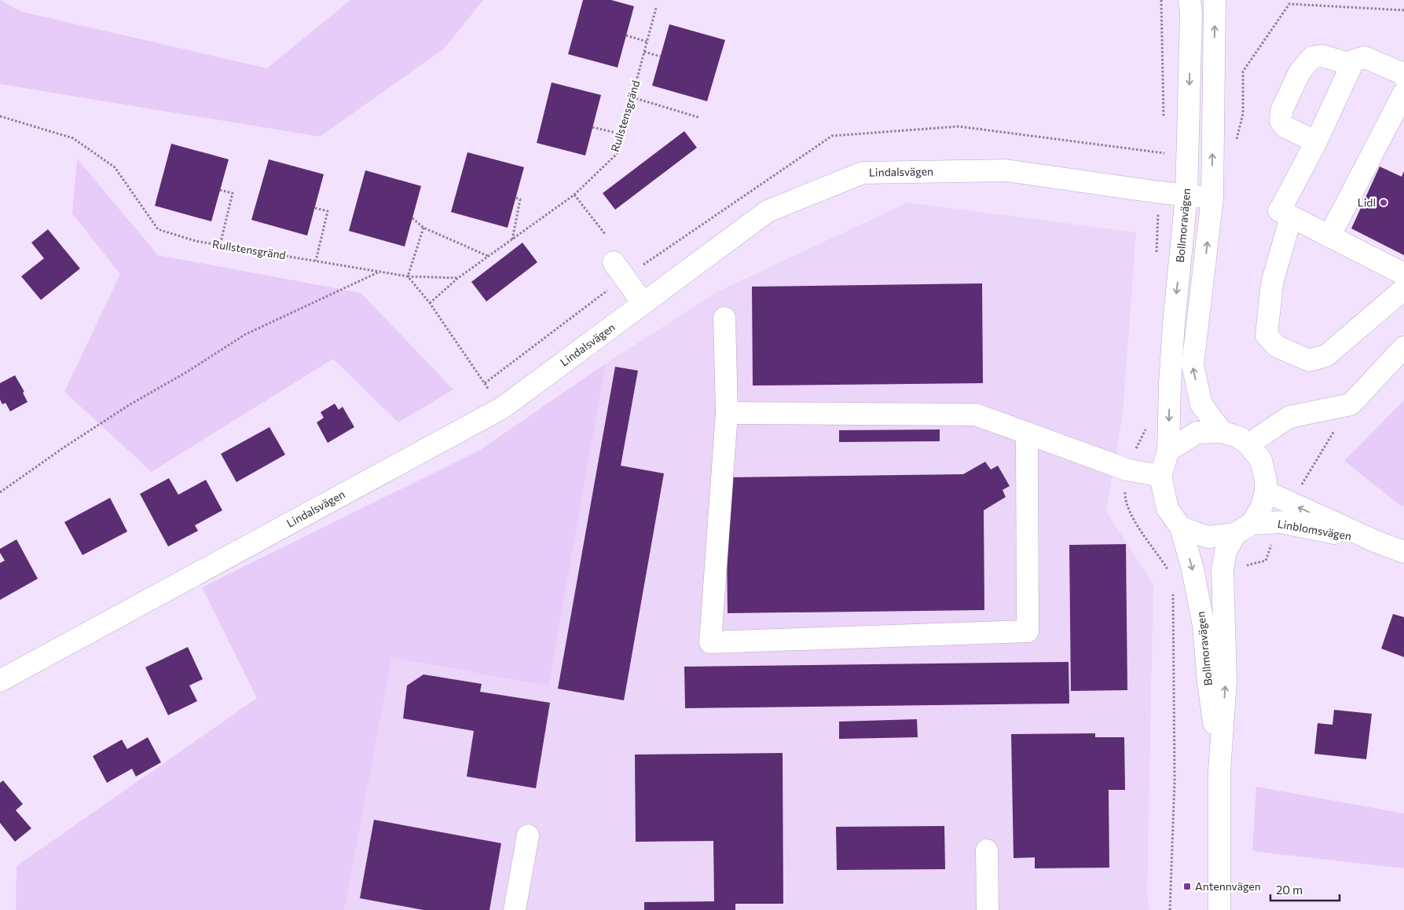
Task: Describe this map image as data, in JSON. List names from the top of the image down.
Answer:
{
  "streets": {
    "street": ["Lindalsvägen", "Bollmoravägen", "Linblomsvägen"],
    "path": ["Rullstensgränd"]
  },
  "crossings": [
    ["Lindalsvägen", "Bollmoravägen"],
    ["Bollmoravägen", "Linblomsvägen"]
  ],
  "places": {
    "other": ["Lidl"],
    "transit": ["Antennvägen"]
  },
  "scale_bar": "20 m"
}
